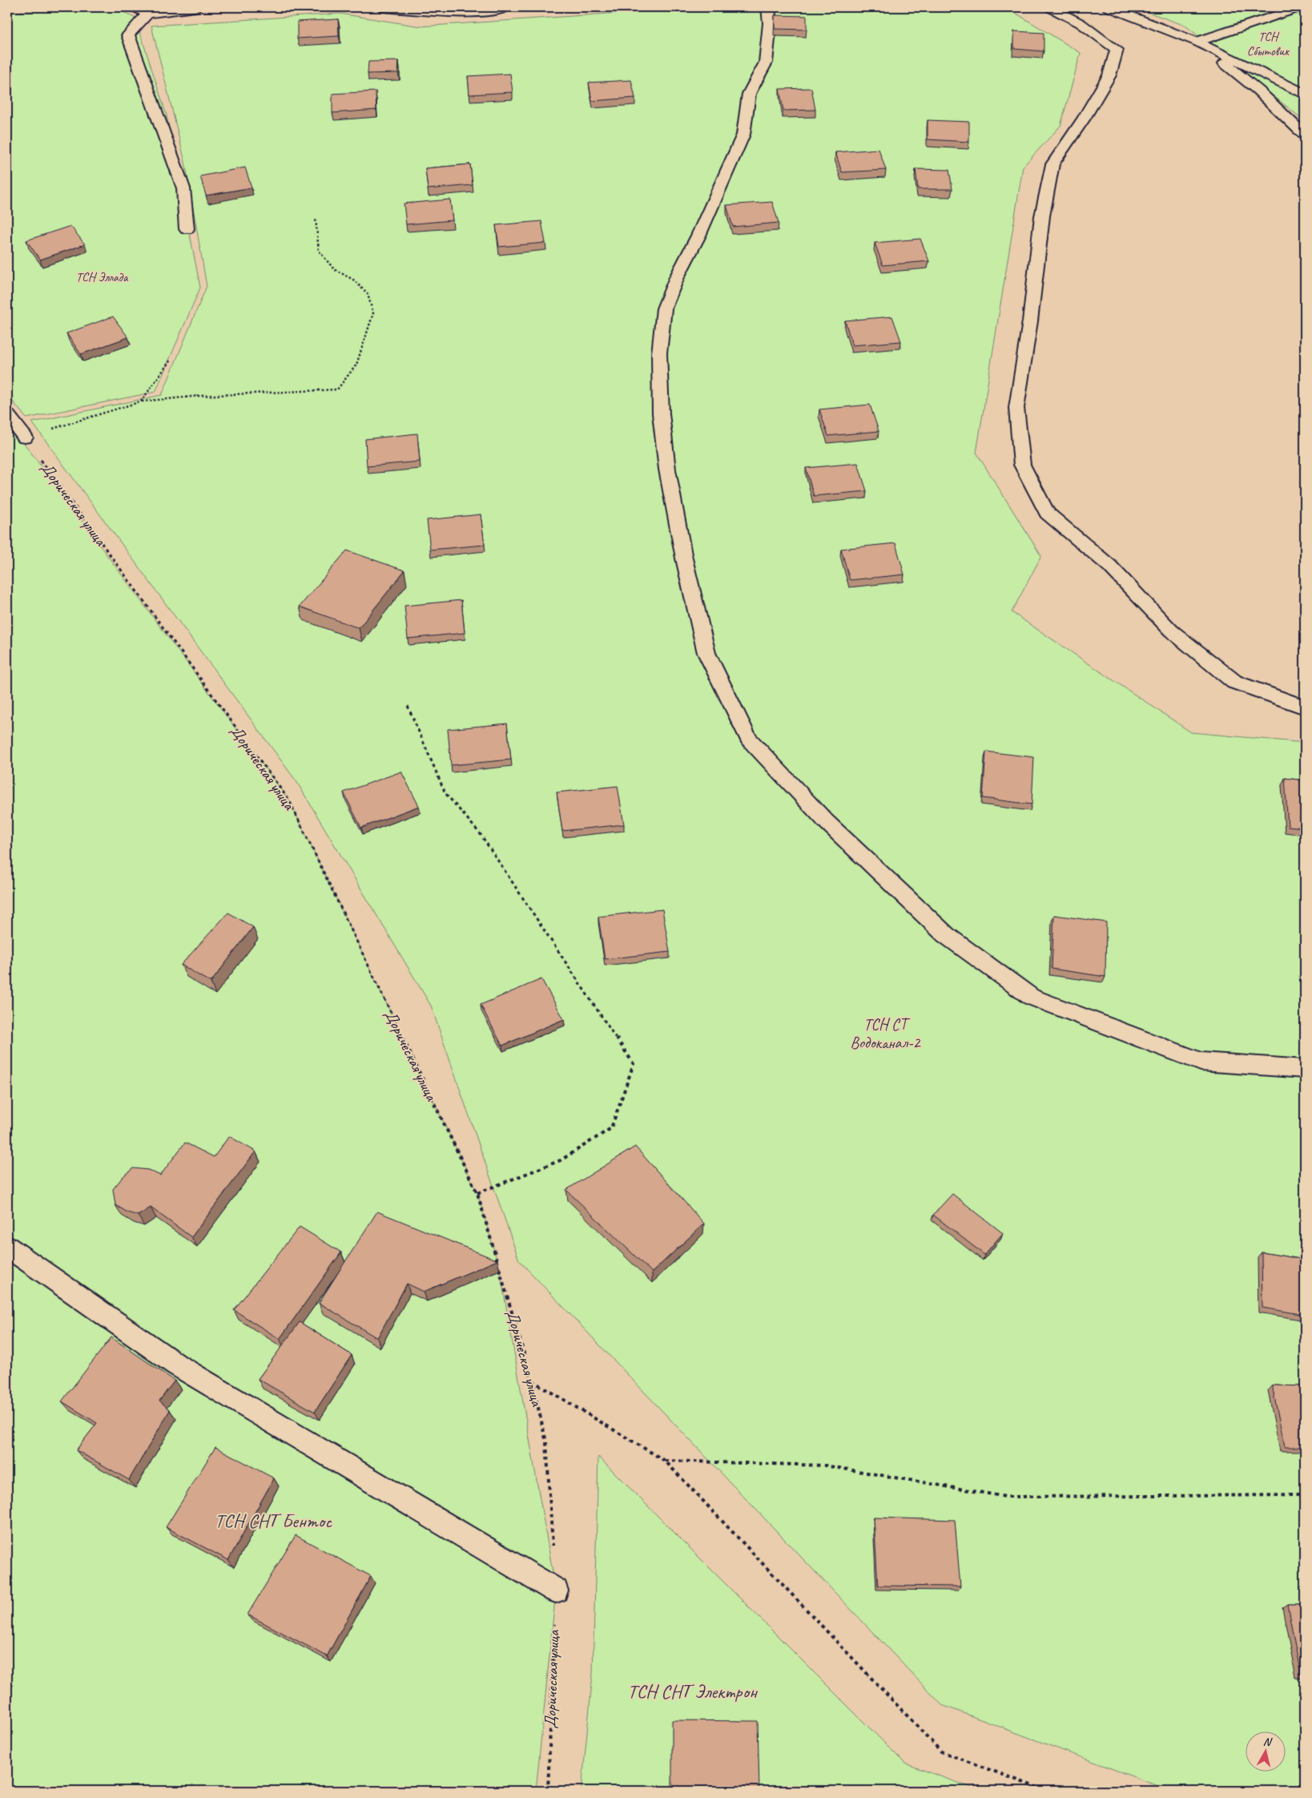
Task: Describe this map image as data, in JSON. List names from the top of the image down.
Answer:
{
  "streets": {
    "path": ["Дорическая улица"]
  },
  "parks": [
    "ТСН Сбытовик",
    "ТСН Эллада",
    "ТСН СТ Водоканал-2",
    "ТСН СНТ Бентос",
    "ТСН СНТ Электрон"
  ],
  "north": "top"
}
